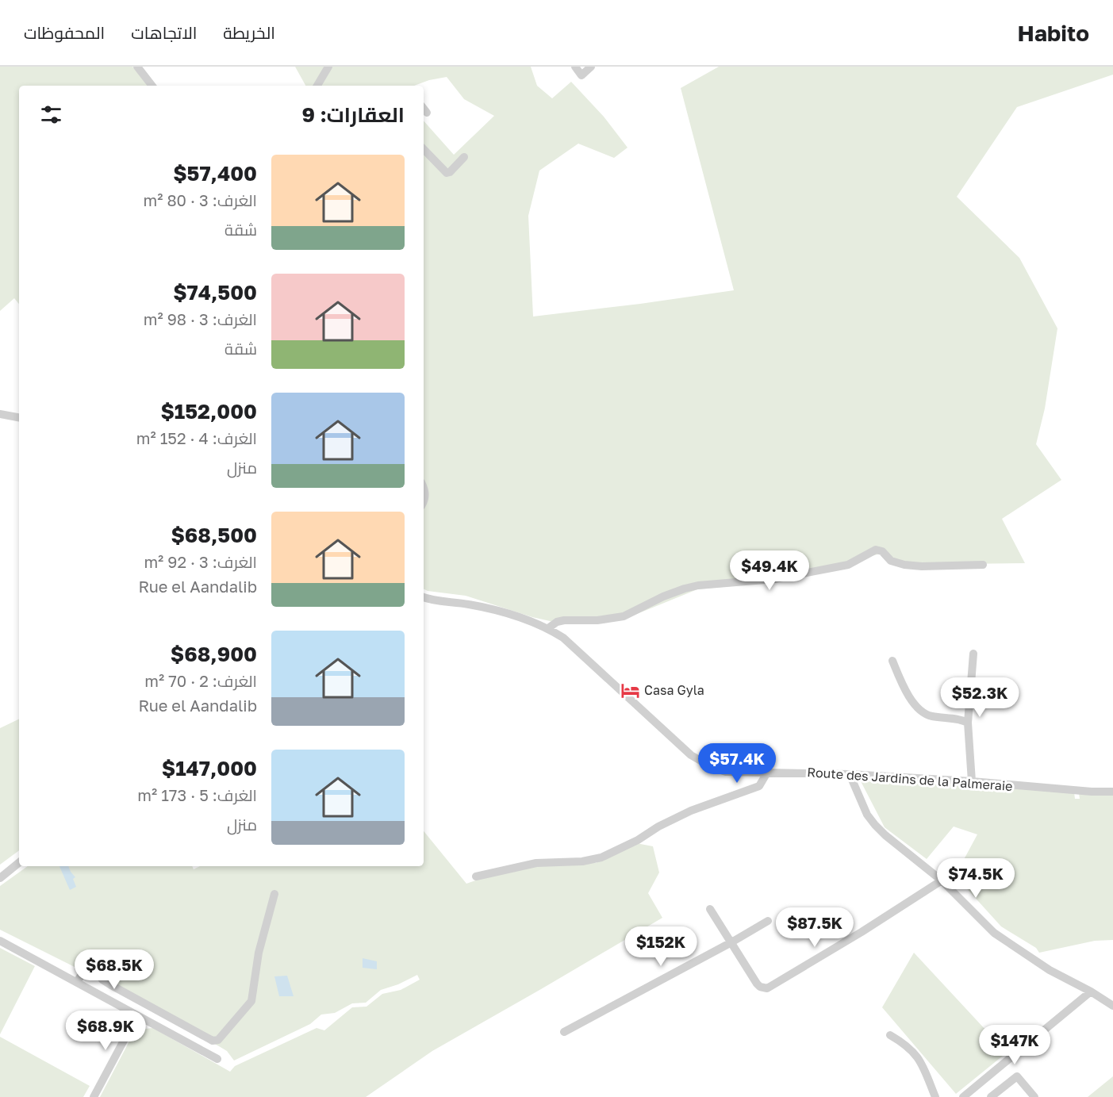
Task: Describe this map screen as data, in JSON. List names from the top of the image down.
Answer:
{
  "streets": {
    "street": ["Route des Jardins de la Palmeraie"]
  },
  "places": {
    "hotel": ["Casa Gyla"]
  },
  "page": {
    "header": "Habito",
    "nav": ["الخريطة", "الاتجاهات", "المحفوظات"],
    "heading": "العقارات: 9",
    "list": [
      {
        "name": "$57,400",
        "note": "الغرف: 3 · 80 m² · شقة"
      },
      {
        "name": "$74,500",
        "note": "الغرف: 3 · 98 m² · شقة"
      },
      {
        "name": "$152,000",
        "note": "الغرف: 4 · 152 m² · منزل"
      },
      {
        "name": "$68,500",
        "note": "الغرف: 3 · 92 m² · Rue el Aandalib"
      },
      {
        "name": "$68,900",
        "note": "الغرف: 2 · 70 m² · Rue el Aandalib"
      },
      {
        "name": "$147,000",
        "note": "الغرف: 5 · 173 m² · منزل"
      }
    ],
    "price": [
      "$49.4K",
      "$52.3K",
      "$57.4K",
      "$74.5K",
      "$87.5K",
      "$152K",
      "$68.5K",
      "$68.9K",
      "$147K"
    ]
  }
}
